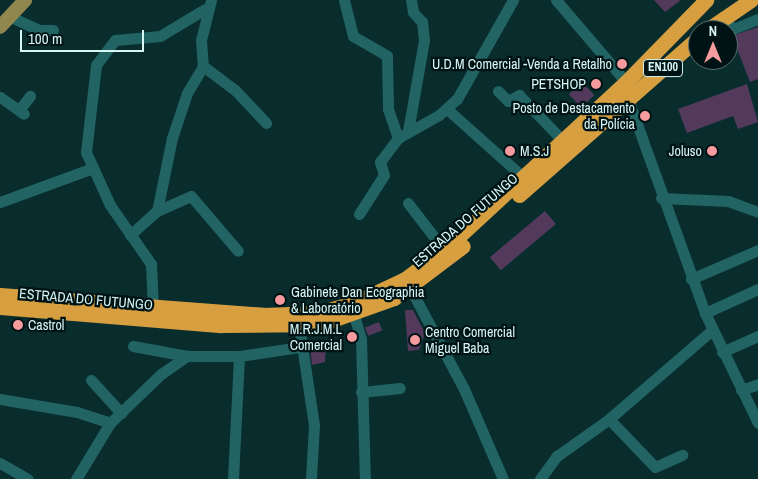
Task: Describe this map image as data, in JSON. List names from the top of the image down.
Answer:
{
  "streets": {
    "highway": ["EN100", "ESTRADA DO FUTUNGO"]
  },
  "places": [
    "U.D.M Comercial -Venda a Retalho",
    "PETSHOP",
    "Posto de Destacamento da Polícia",
    "M.S.J",
    "Joluso",
    "Gabinete Dan Ecographia & Laboratório",
    "Castrol",
    "M.R.J.M.L Comercial",
    "Centro Comercial Miguel Baba"
  ],
  "scale_bar": "100 m",
  "north": "top"
}
